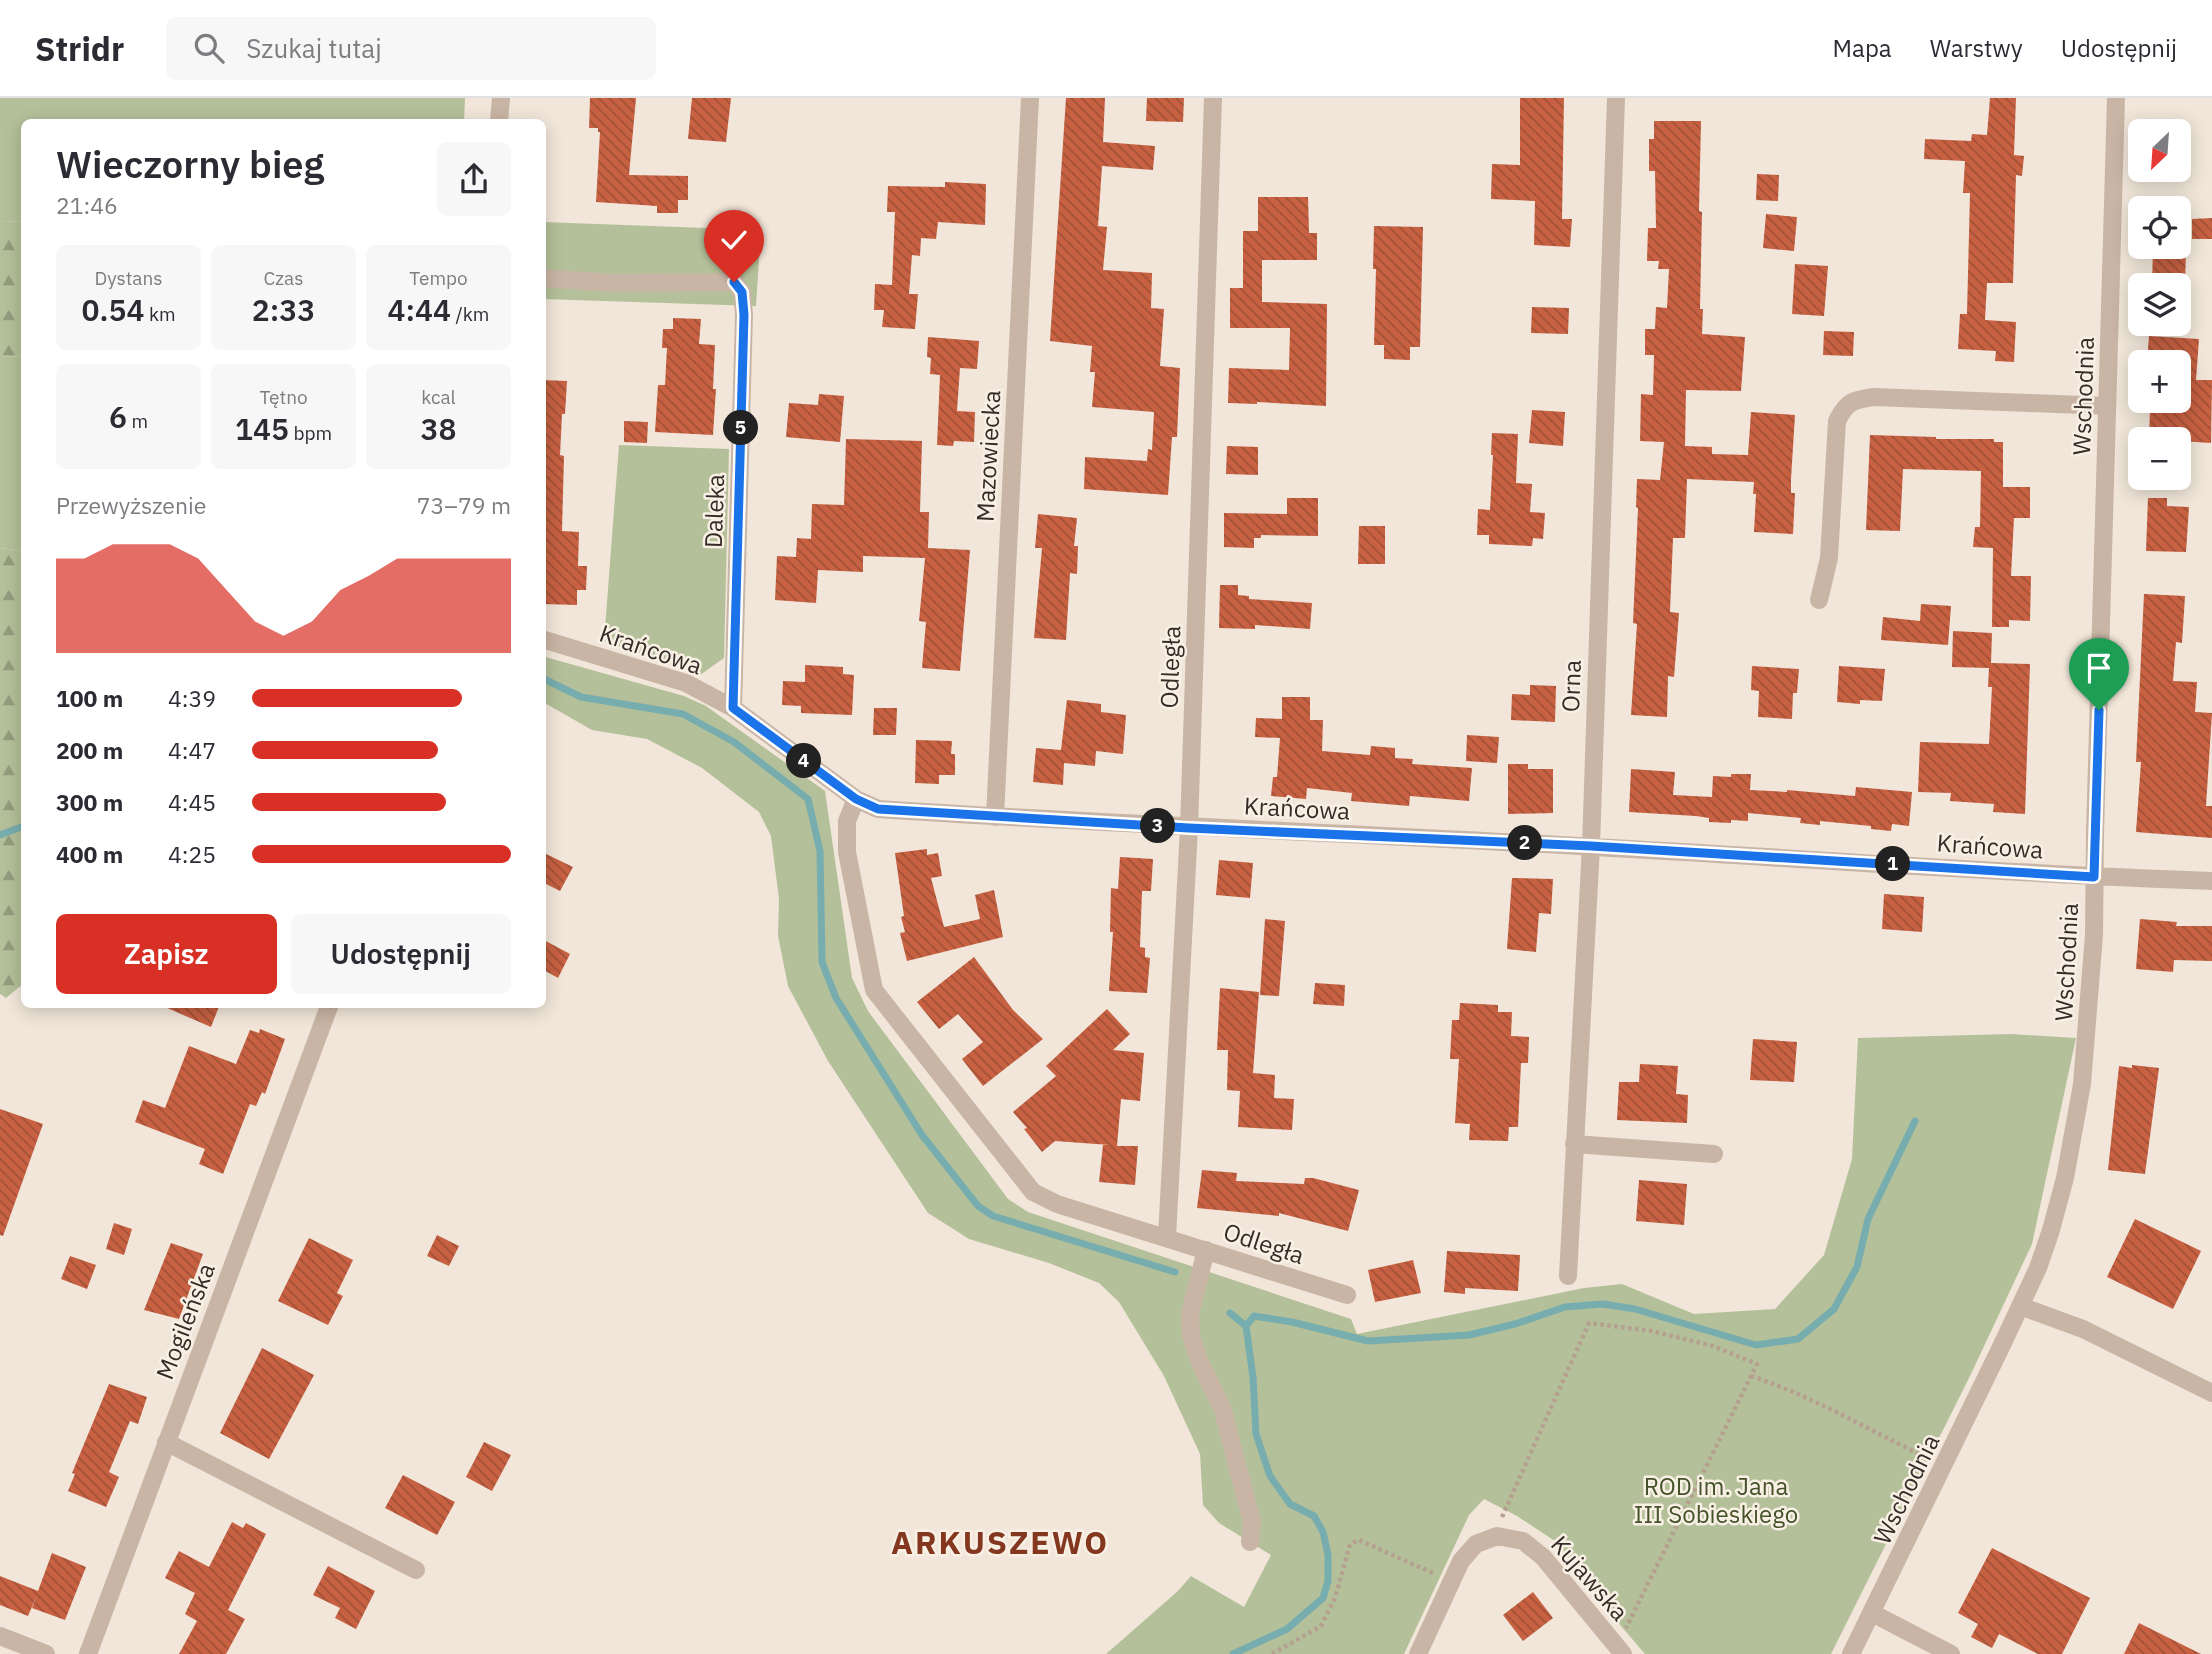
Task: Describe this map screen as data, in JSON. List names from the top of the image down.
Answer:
{
  "streets": {
    "street": [
      "Wschodnia",
      "Mazowiecka",
      "Daleka",
      "Krańcowa",
      "Odległa",
      "Orna",
      "Mogileńska",
      "Kujawska"
    ]
  },
  "crossings": [
    ["Wschodnia", "Krańcowa"],
    ["Mazowiecka", "Krańcowa"],
    ["Daleka", "Krańcowa"],
    ["Krańcowa", "Odległa"],
    ["Krańcowa", "Orna"]
  ],
  "districts": ["ARKUSZEWO"],
  "parks": ["ROD im. Jana III Sobieskiego"],
  "north": "bottom left",
  "page": {
    "header": "Stridr",
    "search": "Szukaj tutaj",
    "nav": ["Mapa", "Warstwy", "Udostępnij"],
    "map_buttons": ["+", "−"],
    "heading": ["Wieczorny bieg", "21:46"],
    "stats": [
      ["Dystans", "0.54 km"],
      ["Czas", "2:33"],
      ["Tempo", "4:44 /km"],
      ["6 m"],
      ["Tętno", "145 bpm"],
      ["kcal", "38"]
    ],
    "pins": [
      "5",
      "4",
      "3",
      "2",
      "1"
    ],
    "chart": ["Przewyższenie", "73–79 m"],
    "list": [
      {
        "name": "100 m",
        "note": "4:39"
      },
      {
        "name": "200 m",
        "note": "4:47"
      },
      {
        "name": "300 m",
        "note": "4:45"
      },
      {
        "name": "400 m",
        "note": "4:25"
      }
    ],
    "buttons": ["Zapisz", "Udostępnij"]
  }
}
